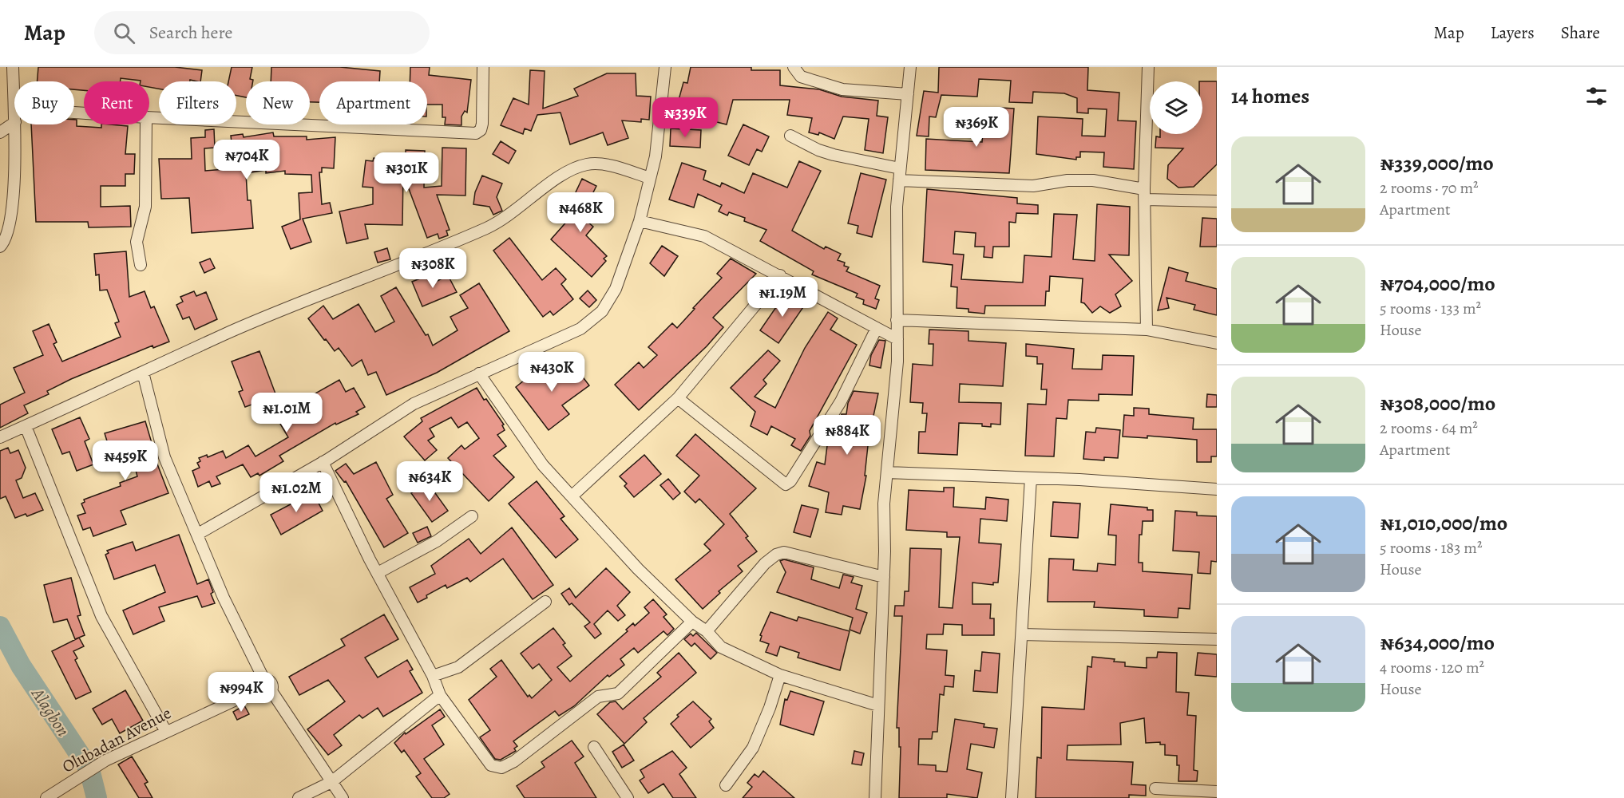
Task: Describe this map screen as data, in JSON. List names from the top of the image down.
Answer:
{
  "streets": {
    "street": ["Olubadan Avenue"]
  },
  "water": ["Alagbon"],
  "page": {
    "header": "Map",
    "search": "Search here",
    "nav": ["Map", "Layers", "Share"],
    "heading": "14 homes",
    "chip": [
      "Buy",
      "Rent",
      "Filters",
      "New",
      "Apartment"
    ],
    "price": [
      "₦339K",
      "₦369K",
      "₦704K",
      "₦301K",
      "₦468K",
      "₦308K",
      "₦1.19M",
      "₦430K",
      "₦1.01M",
      "₦884K",
      "₦459K",
      "₦634K",
      "₦1.02M",
      "₦994K"
    ],
    "list": [
      {
        "name": "₦339,000/mo",
        "note": "2 rooms · 70 m² · Apartment"
      },
      {
        "name": "₦704,000/mo",
        "note": "5 rooms · 133 m² · House"
      },
      {
        "name": "₦308,000/mo",
        "note": "2 rooms · 64 m² · Apartment"
      },
      {
        "name": "₦1,010,000/mo",
        "note": "5 rooms · 183 m² · House"
      },
      {
        "name": "₦634,000/mo",
        "note": "4 rooms · 120 m² · House"
      }
    ]
  }
}
